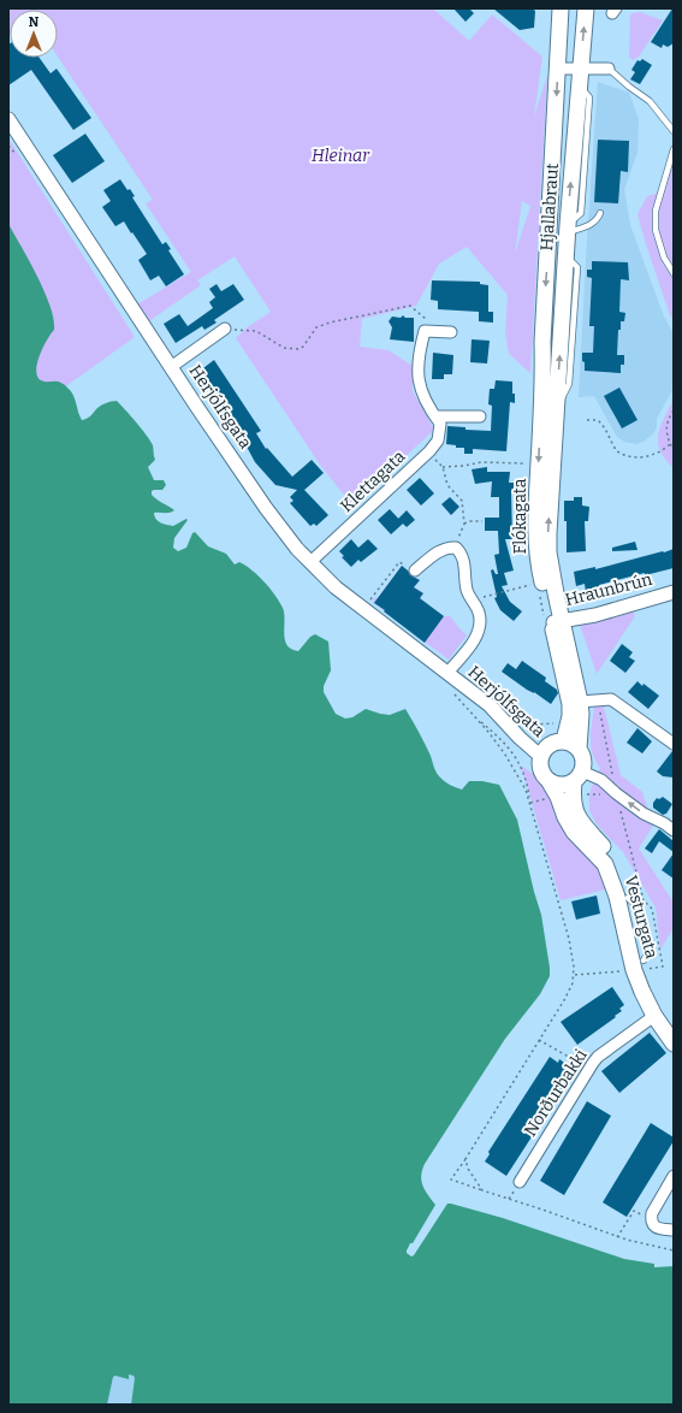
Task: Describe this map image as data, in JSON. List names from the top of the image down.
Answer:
{
  "streets": {
    "main road": ["Hjallabraut", "Flókagata", "Vesturgata"],
    "street": [
      "Herjólfsgata",
      "Klettagata",
      "Hraunbrún",
      "Norðurbakki"
    ]
  },
  "crossings": [
    ["Hjallabraut", "Flókagata"],
    ["Herjólfsgata", "Klettagata"],
    ["Herjólfsgata", "Vesturgata"],
    ["Flókagata", "Hraunbrún"],
    ["Vesturgata", "Norðurbakki"]
  ],
  "parks": ["Hleinar"],
  "north": "top"
}
